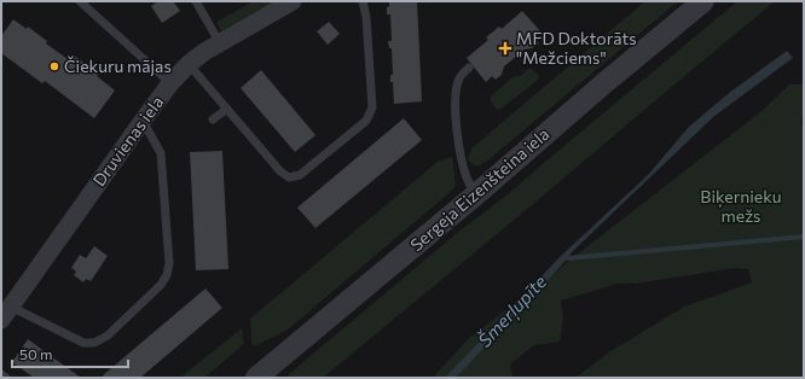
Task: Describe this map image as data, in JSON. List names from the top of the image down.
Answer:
{
  "streets": {
    "street": ["Druvienas iela", "Sergeja Eizenšteina iela"]
  },
  "water": ["Šmerļupīte"],
  "parks": ["Biķernieku mežs"],
  "places": {
    "health": ["MFD Doktorāts \"Mežciems\""],
    "other": ["Čiekuru mājas"]
  },
  "scale_bar": "50 m"
}
